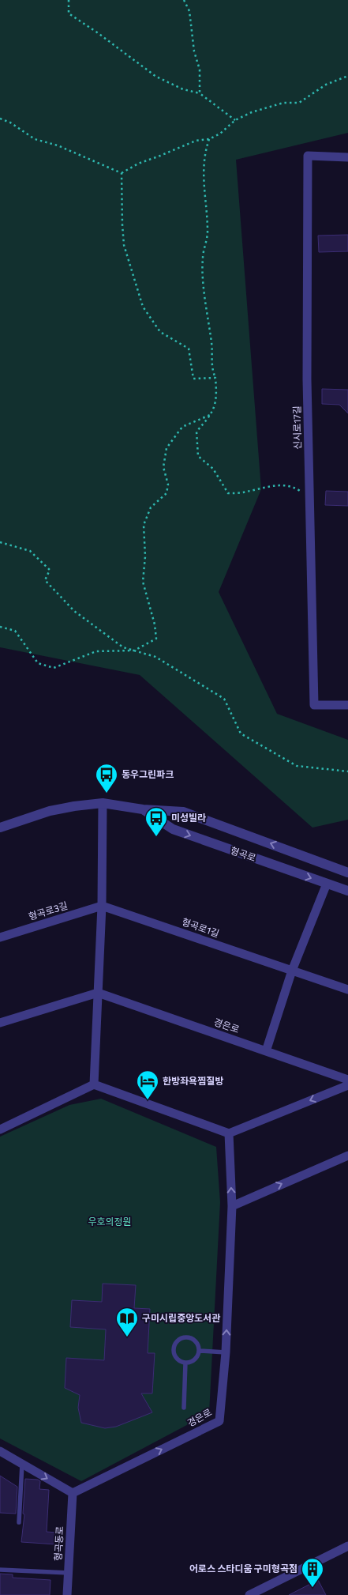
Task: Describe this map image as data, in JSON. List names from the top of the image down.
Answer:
{
  "streets": {
    "street": [
      "신시로17길",
      "형곡로",
      "형곡로3길",
      "형곡로1길",
      "경은로",
      "형곡동로"
    ]
  },
  "crossings": [
    ["형곡로3길", "형곡로1길"],
    ["경은로", "형곡동로"]
  ],
  "one_way": ["경은로"],
  "parks": ["우호의정원"],
  "places": {
    "bus stop": ["동우그린파크", "미성빌라"],
    "hotel": ["한방좌욕찜질방"],
    "library": ["구미시립중앙도서관"],
    "building": ["어로스 스타디움 구미형곡점"]
  }
}
